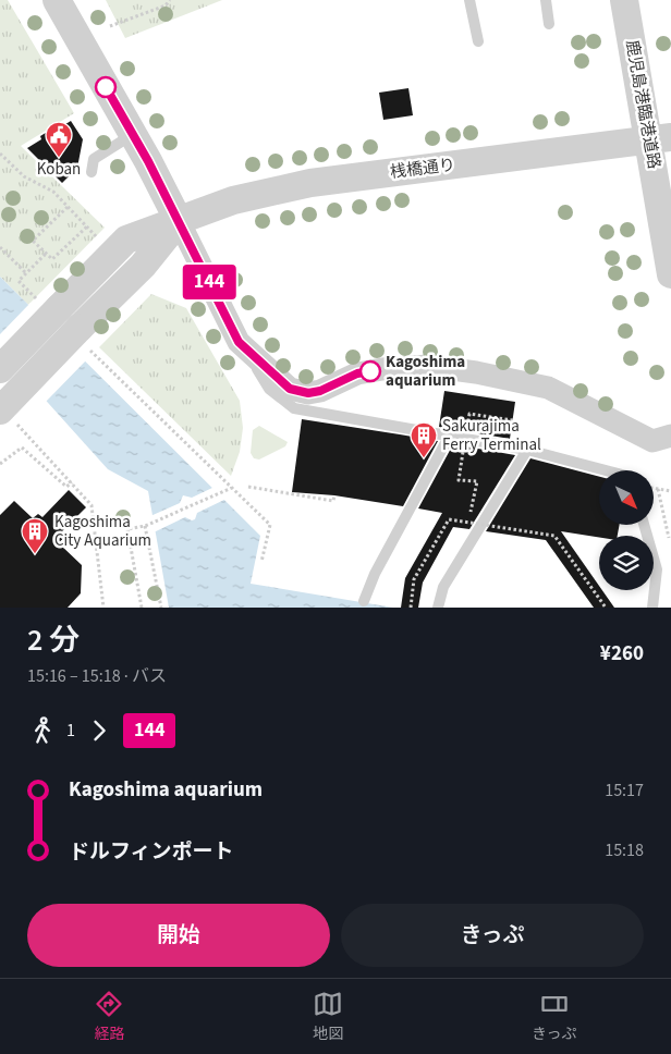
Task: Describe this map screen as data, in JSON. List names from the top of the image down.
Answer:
{
  "streets": {
    "street": ["鹿児島港臨港道路", "桟橋通り"]
  },
  "crossings": [
    ["鹿児島港臨港道路", "桟橋通り"]
  ],
  "places": {
    "public building": ["Koban"],
    "other": ["Kagoshima aquarium"],
    "building": ["Sakurajima Ferry Terminal", "Kagoshima City Aquarium"]
  },
  "lines": ["bus line 144"],
  "north": "bottom right",
  "page": {
    "on_map": "144",
    "heading": ["2 分", "15:16 – 15:18 · バス", "¥260"],
    "legs": ["1", "144"],
    "list": [
      {
        "name": "Kagoshima aquarium",
        "value": "15:17"
      },
      {
        "name": "ドルフィンポート",
        "value": "15:18"
      }
    ],
    "buttons": ["開始", "きっぷ"],
    "tabs": ["経路", "地図", "きっぷ"]
  }
}
